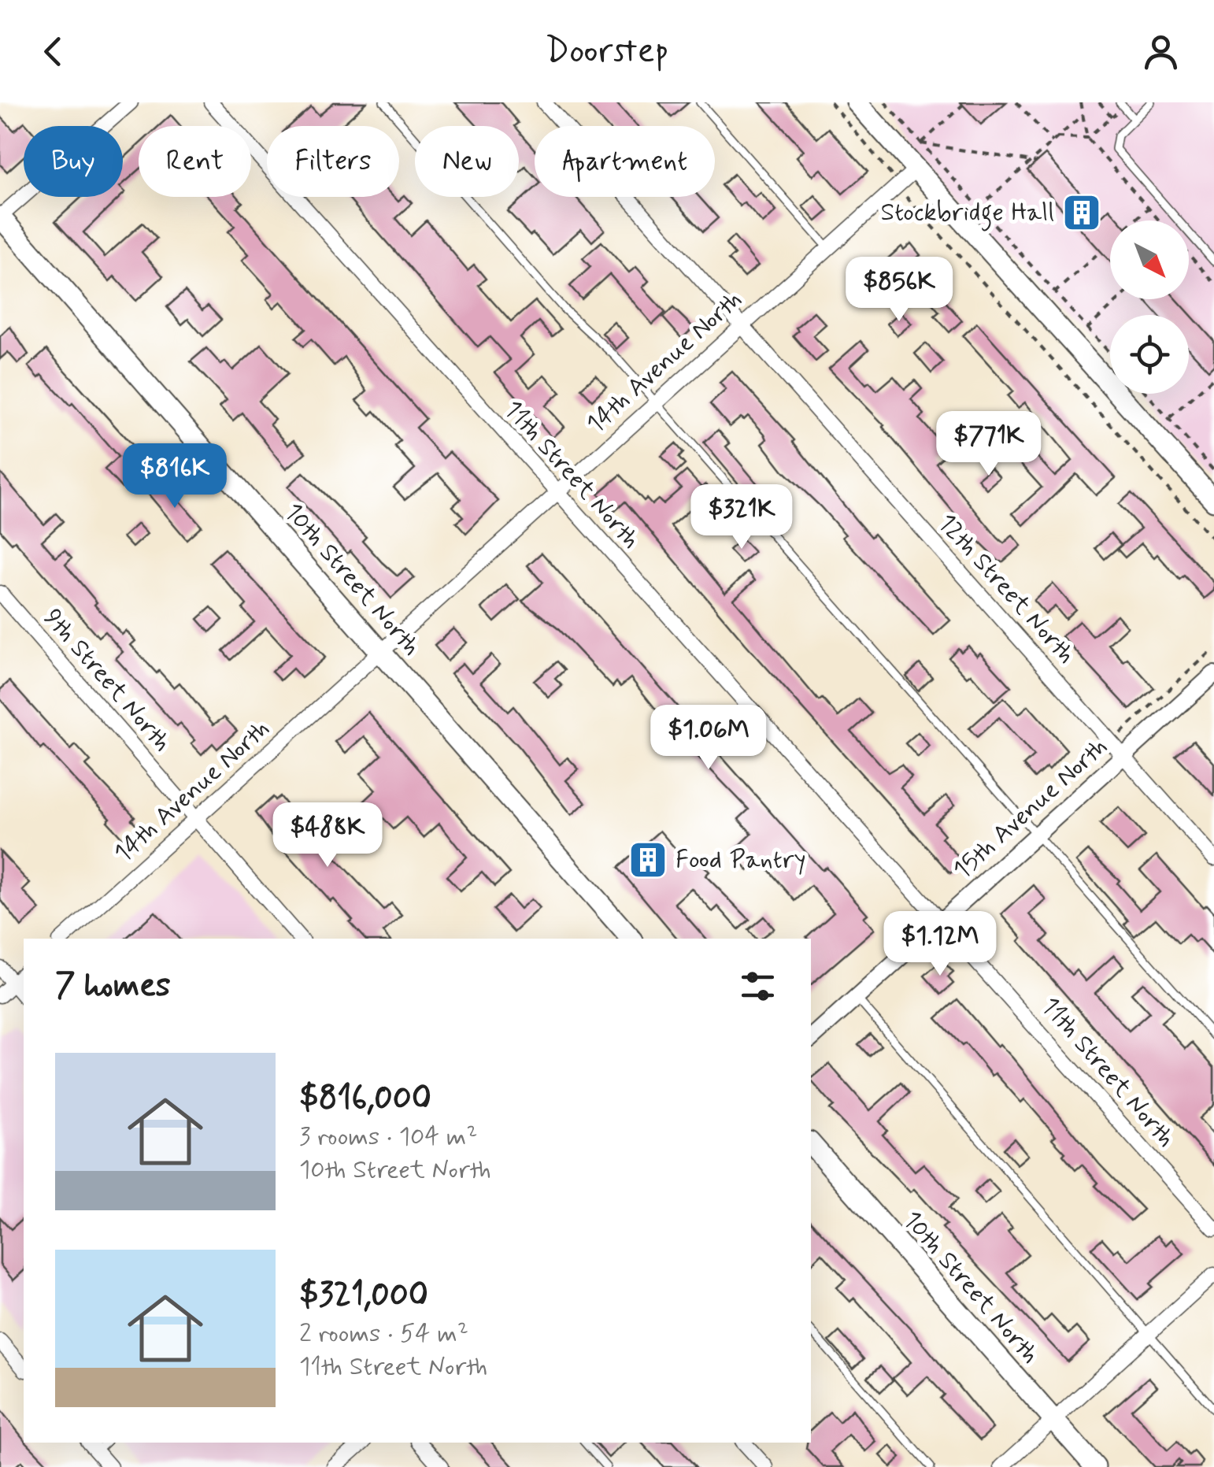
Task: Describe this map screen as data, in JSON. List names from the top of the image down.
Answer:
{
  "streets": {
    "main road": ["10th Street North"],
    "street": [
      "14th Avenue North",
      "11th Street North",
      "12th Street North",
      "9th Street North",
      "15th Avenue North"
    ]
  },
  "crossings": [
    ["14th Avenue North", "11th Street North"],
    ["14th Avenue North", "10th Street North"],
    ["14th Avenue North", "12th Street North"],
    ["14th Avenue North", "9th Street North"],
    ["11th Street North", "15th Avenue North"],
    ["12th Street North", "15th Avenue North"]
  ],
  "places": {
    "building": ["Stockbridge Hall", "Food Pantry"]
  },
  "north": "bottom right",
  "page": {
    "header": "Doorstep",
    "chip": [
      "Buy",
      "Rent",
      "Filters",
      "New",
      "Apartment"
    ],
    "price": [
      "$856K",
      "$771K",
      "$816K",
      "$321K",
      "$1.06M",
      "$488K",
      "$1.12M"
    ],
    "heading": "7 homes",
    "list": [
      {
        "name": "$816,000",
        "note": "3 rooms · 104 m² · 10th Street North"
      },
      {
        "name": "$321,000",
        "note": "2 rooms · 54 m² · 11th Street North"
      }
    ]
  }
}
